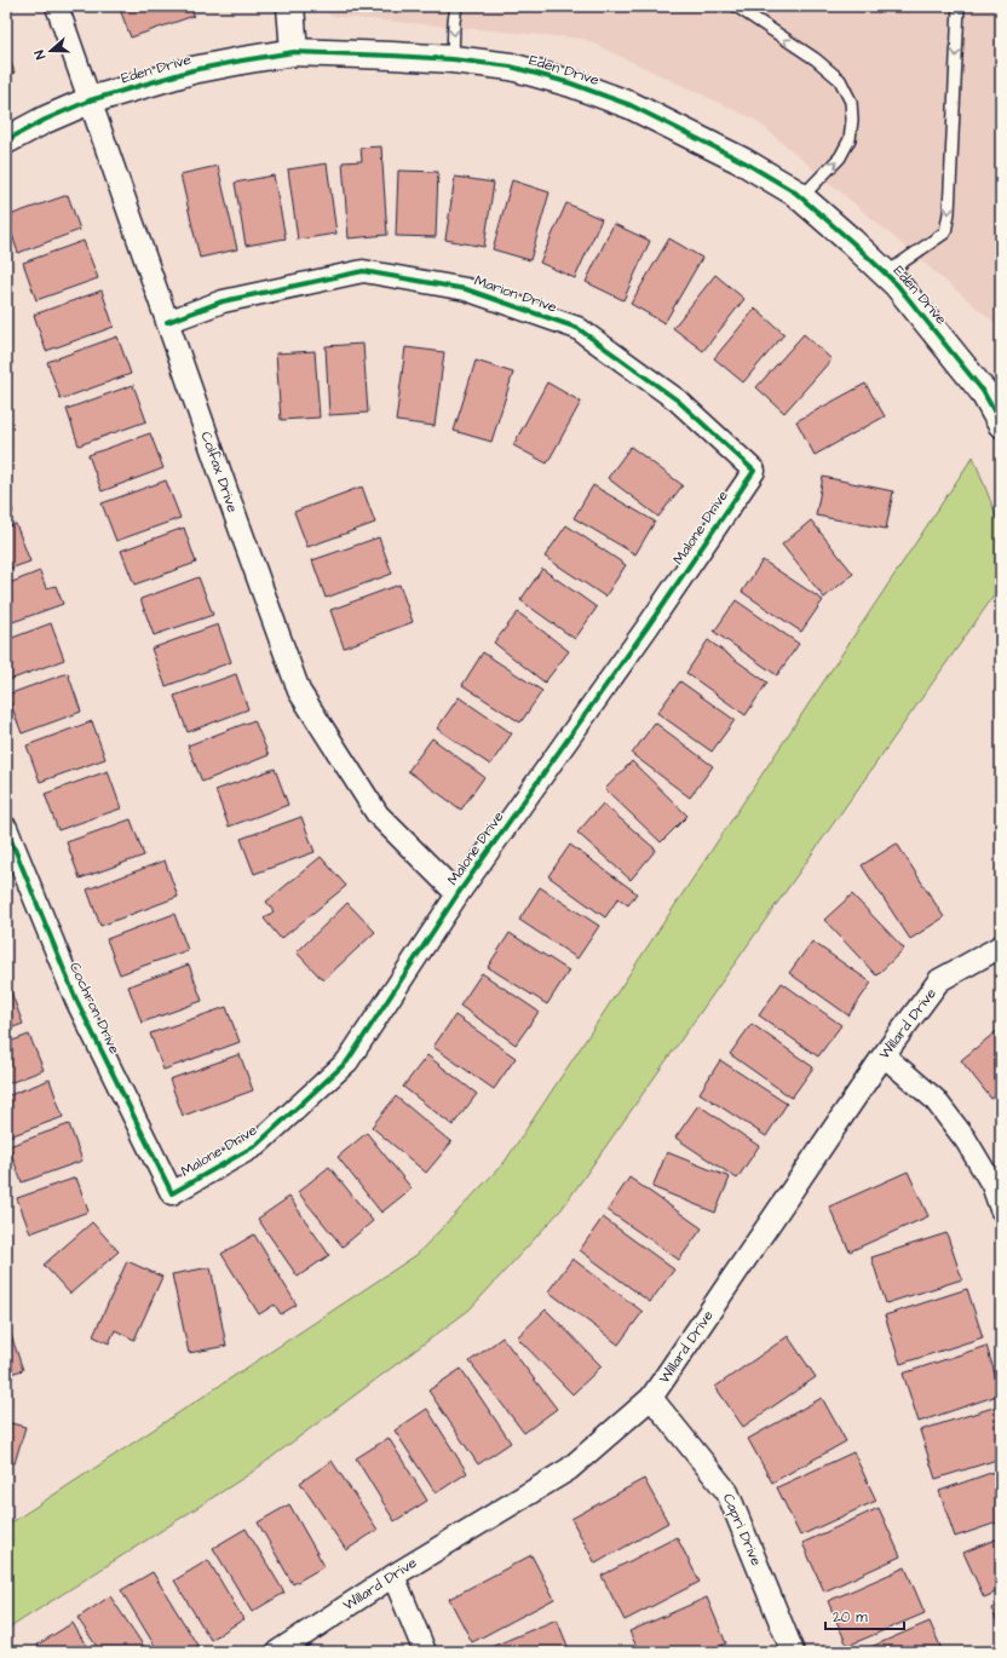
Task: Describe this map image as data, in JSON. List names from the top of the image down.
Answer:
{
  "streets": {
    "street": [
      "Eden Drive",
      "Marion Drive",
      "Colfax Drive",
      "Malone Drive",
      "Cochron Drive",
      "Willard Drive",
      "Capri Drive"
    ]
  },
  "crossings": [
    ["Eden Drive", "Colfax Drive"],
    ["Marion Drive", "Colfax Drive"],
    ["Marion Drive", "Malone Drive"],
    ["Colfax Drive", "Malone Drive"],
    ["Malone Drive", "Cochron Drive"],
    ["Willard Drive", "Capri Drive"]
  ],
  "scale_bar": "20 m",
  "north": "left"
}
